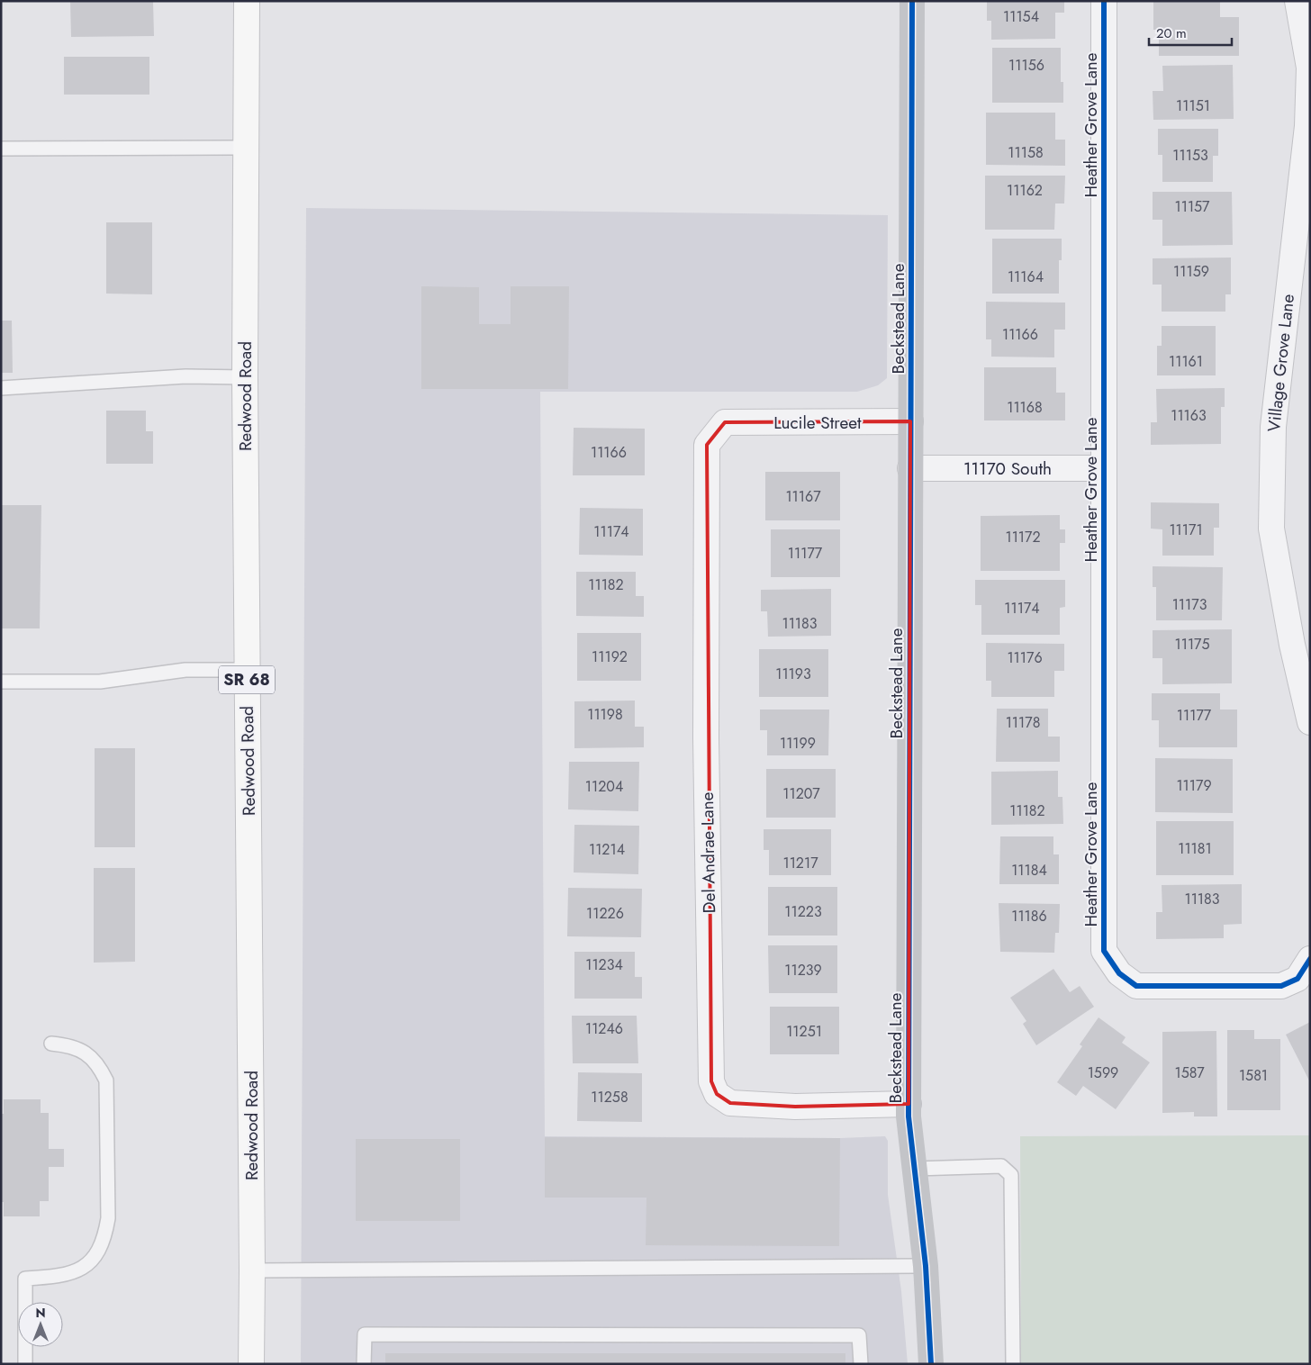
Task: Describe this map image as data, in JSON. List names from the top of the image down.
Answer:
{
  "streets": {
    "main road": ["Redwood Road", "SR 68"],
    "street": [
      "Heather Grove Lane",
      "Beckstead Lane",
      "Village Grove Lane",
      "Lucile Street",
      "11170 South",
      "Del Andrae Lane"
    ]
  },
  "crossings": [
    ["Heather Grove Lane", "11170 South"],
    ["Beckstead Lane", "Lucile Street"],
    ["Beckstead Lane", "11170 South"],
    ["Beckstead Lane", "Del Andrae Lane"],
    ["Lucile Street", "Del Andrae Lane"]
  ],
  "house_numbers": [
    "11154",
    "11156",
    "11151",
    "11158",
    "11153",
    "11162",
    "11157",
    "11159",
    "11164",
    "11166",
    "11161",
    "11168",
    "11163",
    "11166",
    "11167",
    "11171",
    "11174",
    "11172",
    "11177",
    "11182",
    "11173",
    "11174",
    "11183",
    "11175",
    "11192",
    "11176",
    "11193",
    "11198",
    "11177",
    "11178",
    "11199",
    "11179",
    "11204",
    "11207",
    "11182",
    "11181",
    "11214",
    "11217",
    "11184",
    "11183",
    "11223",
    "11226",
    "11186",
    "11234",
    "11239",
    "11246",
    "11251",
    "1599",
    "1587",
    "1581",
    "11258"
  ],
  "scale_bar": "20 m",
  "north": "top"
}
